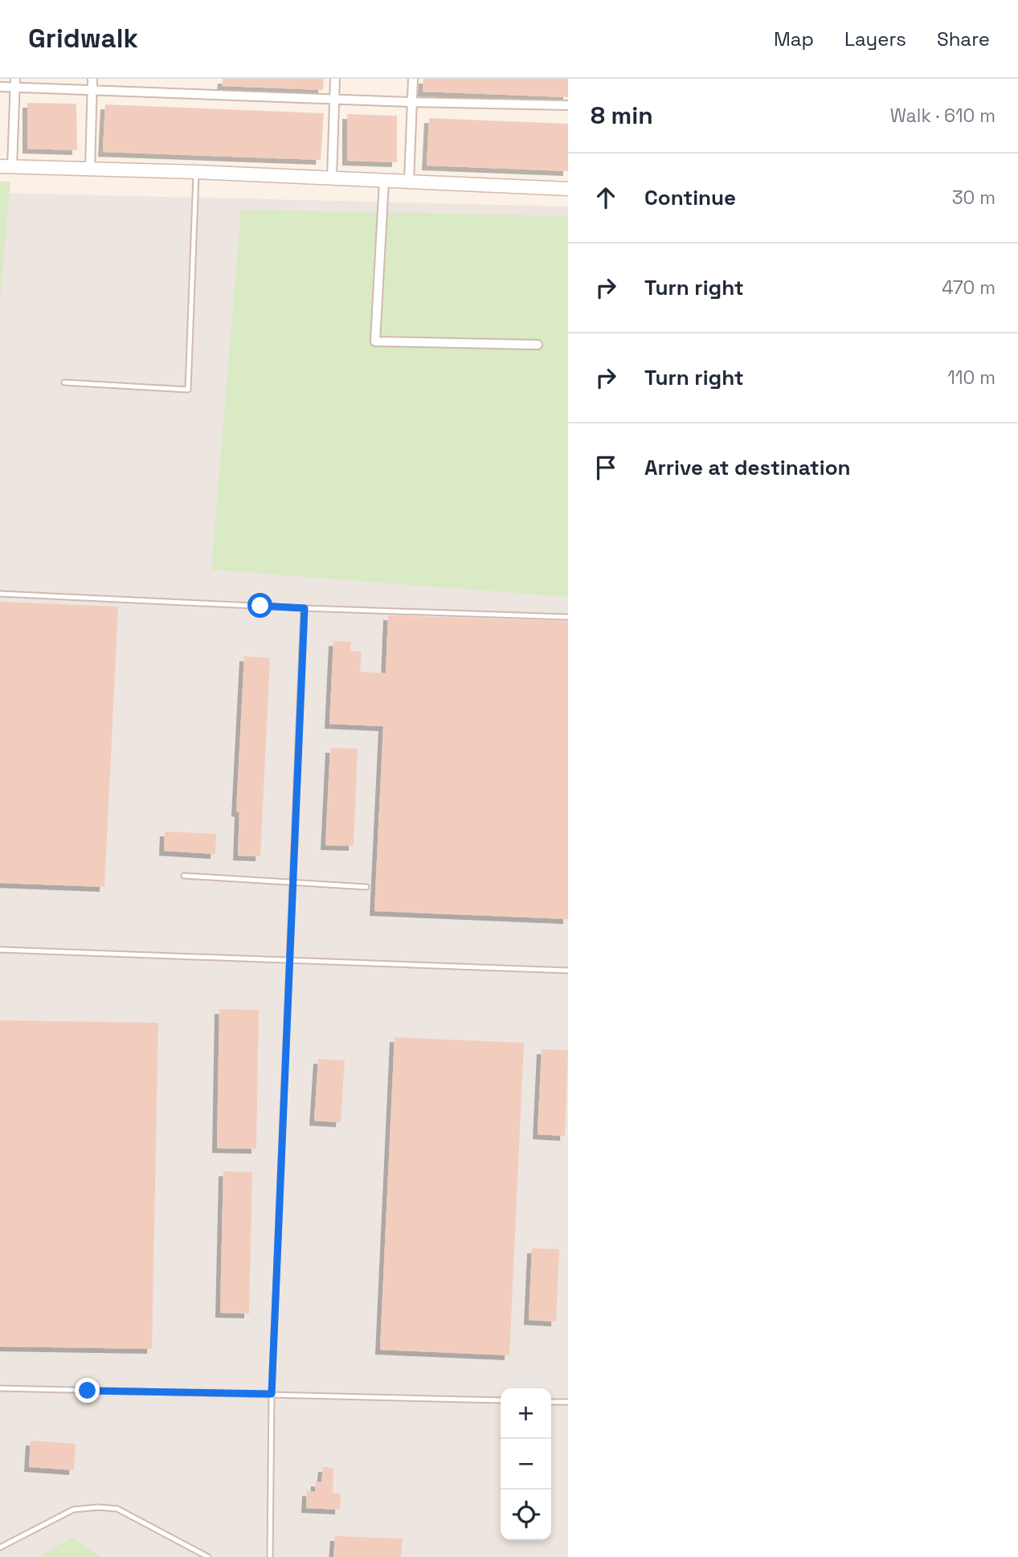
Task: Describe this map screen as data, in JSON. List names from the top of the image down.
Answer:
{
  "page": {
    "header": "Gridwalk",
    "nav": ["Map", "Layers", "Share"],
    "heading": ["8 min", "Walk · 610 m"],
    "list": [
      ["Continue", "30 m"],
      ["Turn right", "470 m"],
      ["Turn right", "110 m"],
      "Arrive at destination"
    ],
    "map_buttons": ["+", "−"]
  }
}
